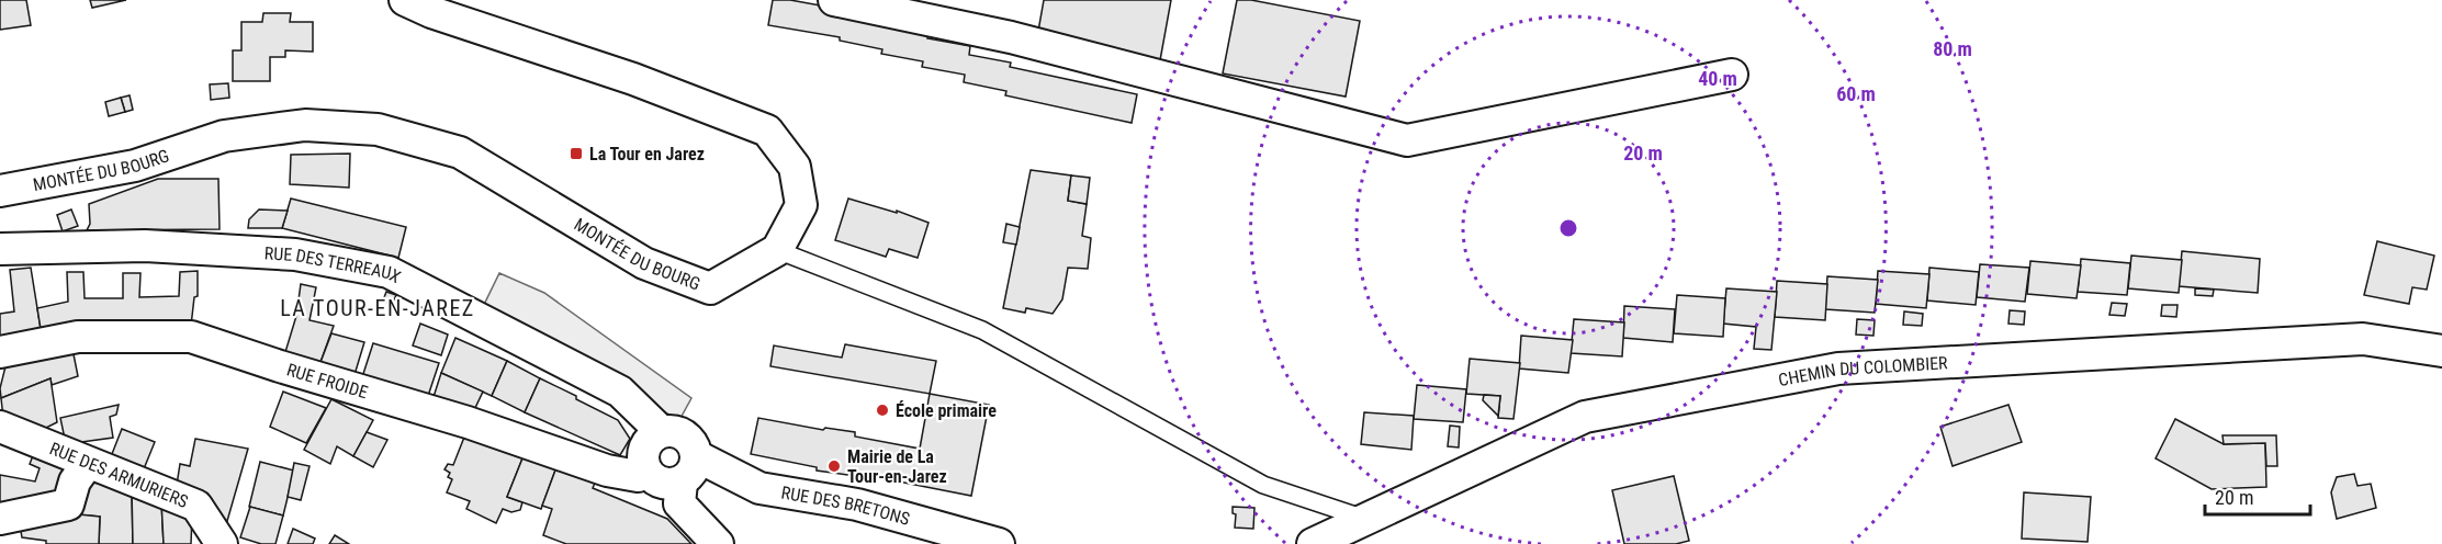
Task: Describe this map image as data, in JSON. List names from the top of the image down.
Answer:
{
  "streets": {
    "street": [
      "MONTÉE DU BOURG",
      "RUE DES TERREAUX",
      "CHEMIN DU COLOMBIER",
      "RUE FROIDE",
      "RUE DES ARMURIERS",
      "RUE DES BRETONS"
    ]
  },
  "crossings": [
    ["RUE DES TERREAUX", "RUE FROIDE"],
    ["RUE DES TERREAUX", "RUE DES BRETONS"],
    ["RUE FROIDE", "RUE DES BRETONS"]
  ],
  "districts": ["LA TOUR-EN-JAREZ"],
  "places": {
    "transit": ["La Tour en Jarez"],
    "other": ["École primaire", "Mairie de La Tour-en-Jarez"]
  },
  "scale_bar": "20 m",
  "rings": [
    "80 m",
    "40 m",
    "60 m",
    "20 m"
  ]
}
